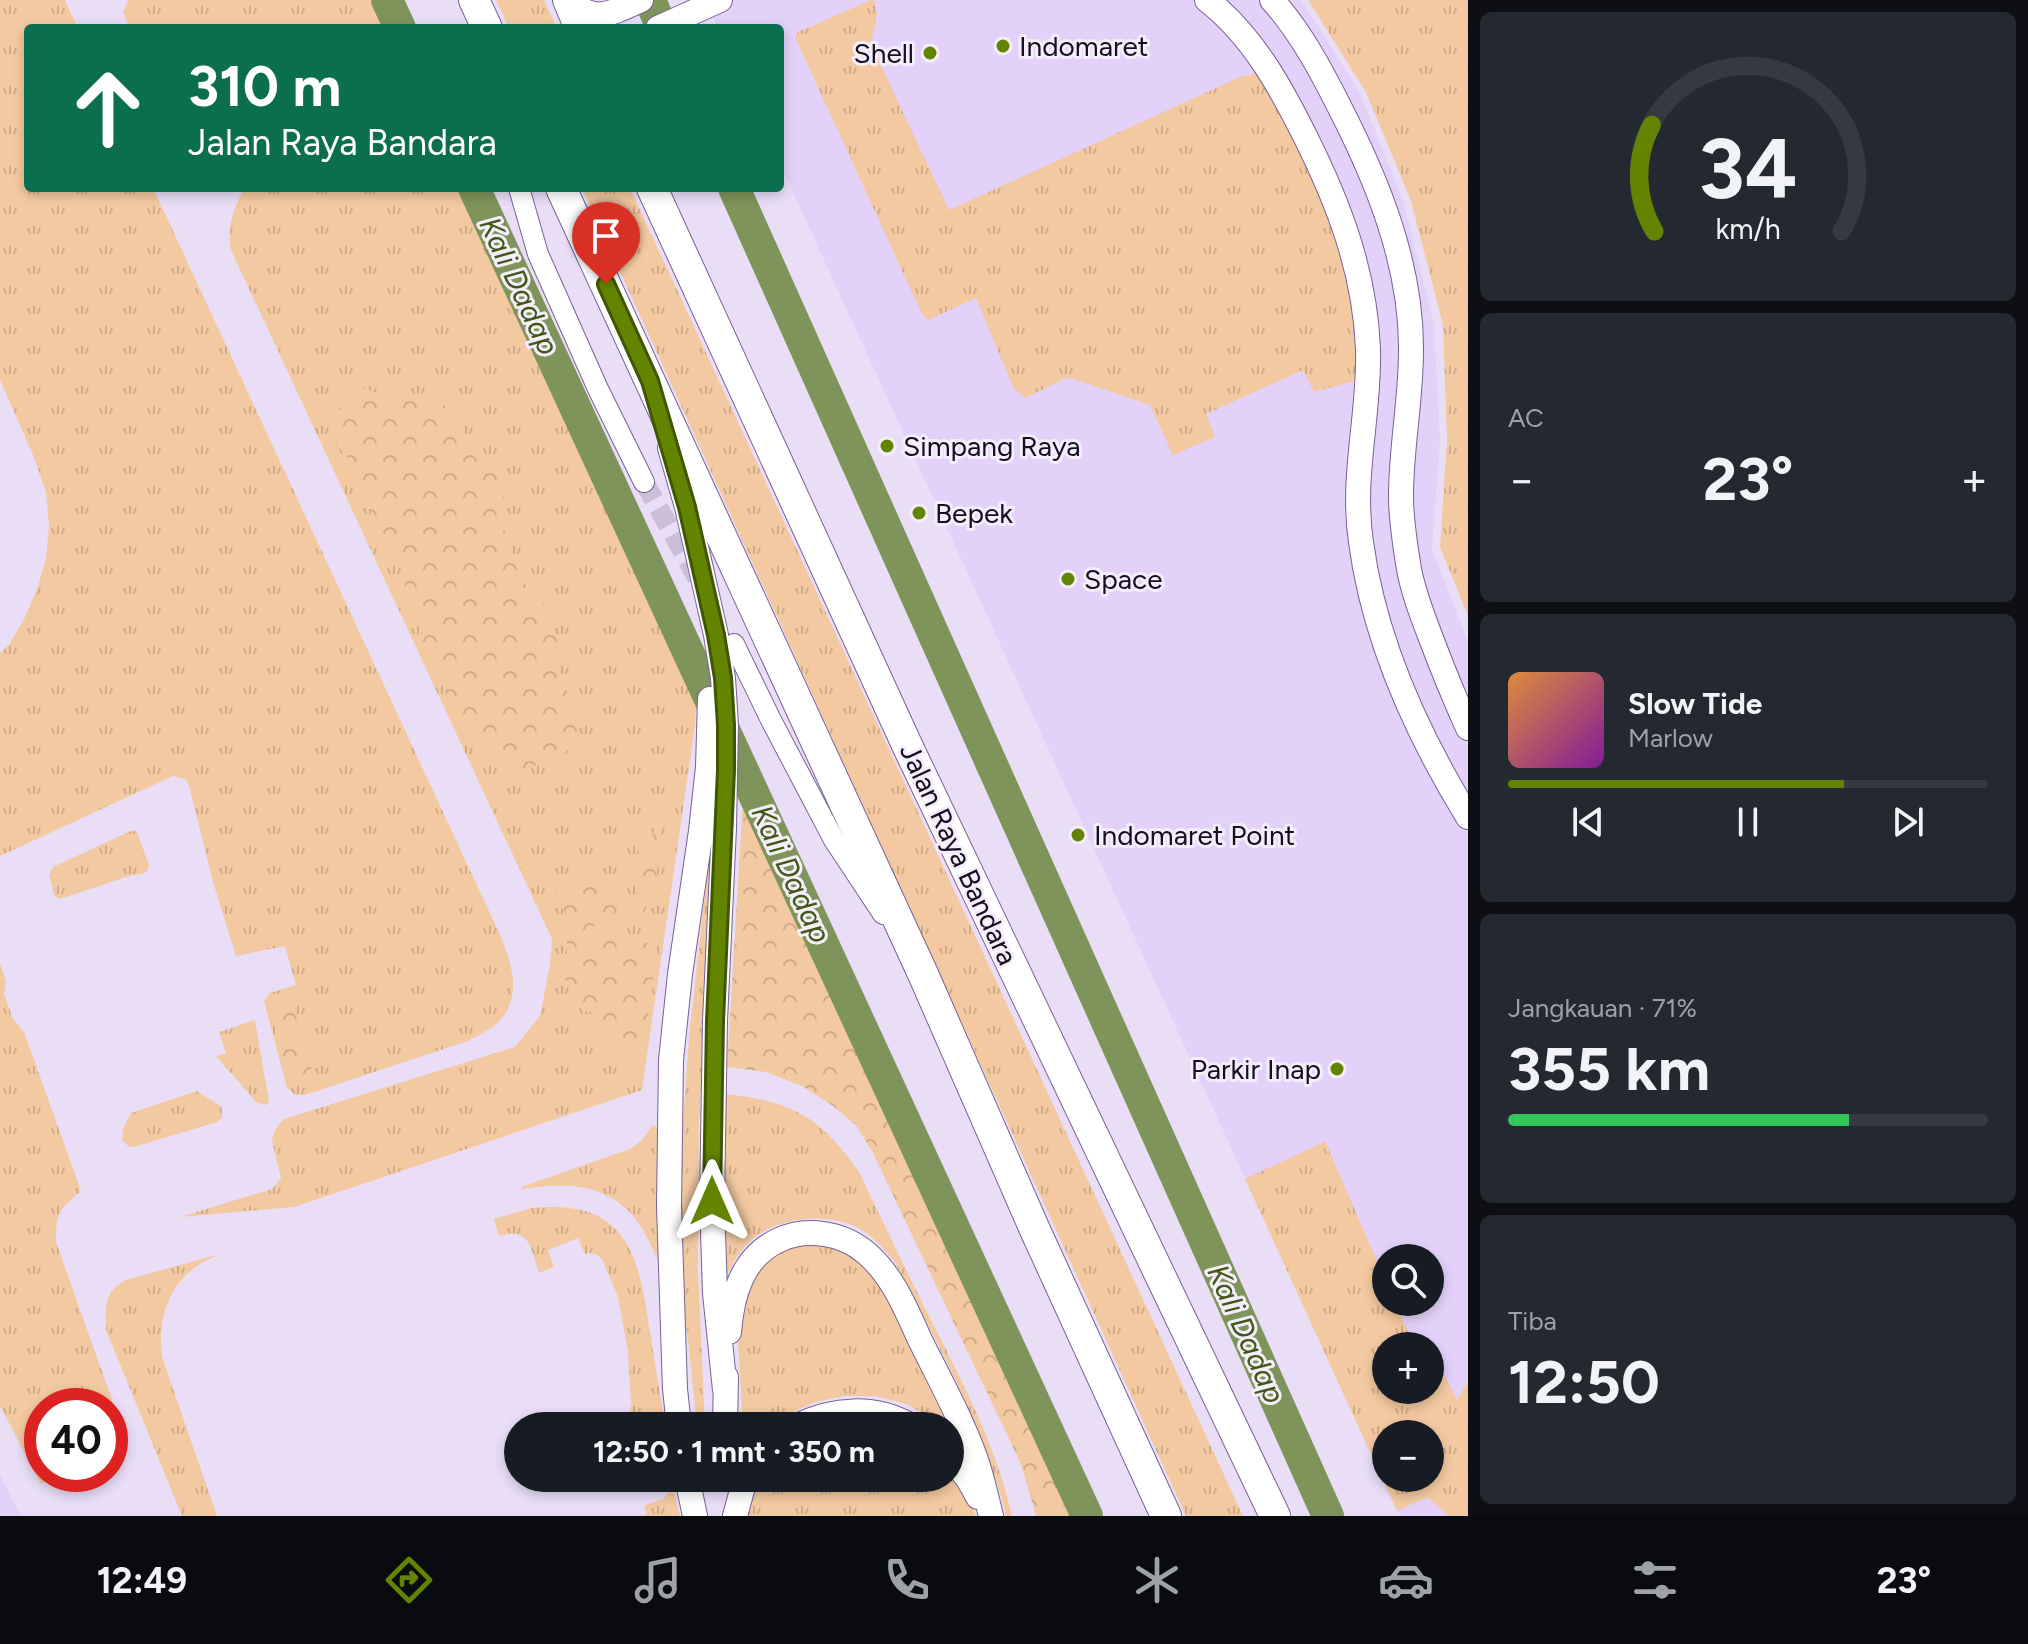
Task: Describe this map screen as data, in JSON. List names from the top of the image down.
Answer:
{
  "streets": {
    "main road": ["Jalan Raya Bandara"]
  },
  "water": ["Kali Dadap"],
  "places": [
    "Indomaret",
    "Shell",
    "Simpang Raya",
    "Bepek",
    "Space",
    "Indomaret Point",
    "Parkir Inap"
  ],
  "page": {
    "turn": ["310 m", "Jalan Raya Bandara"],
    "tile": [
      "AC",
      ["Jangkauan · 71%", "355 km"],
      ["Tiba", "12:50"]
    ],
    "heat": ["−", "23°", "+"],
    "song": ["Slow Tide", "Marlow"],
    "map_buttons": ["+", "−"],
    "limit": "40",
    "trip": "12:50 · 1 mnt · 350 m",
    "tabs": ["12:49", "23°"],
    "gauge": ["34", "km/h"]
  }
}
